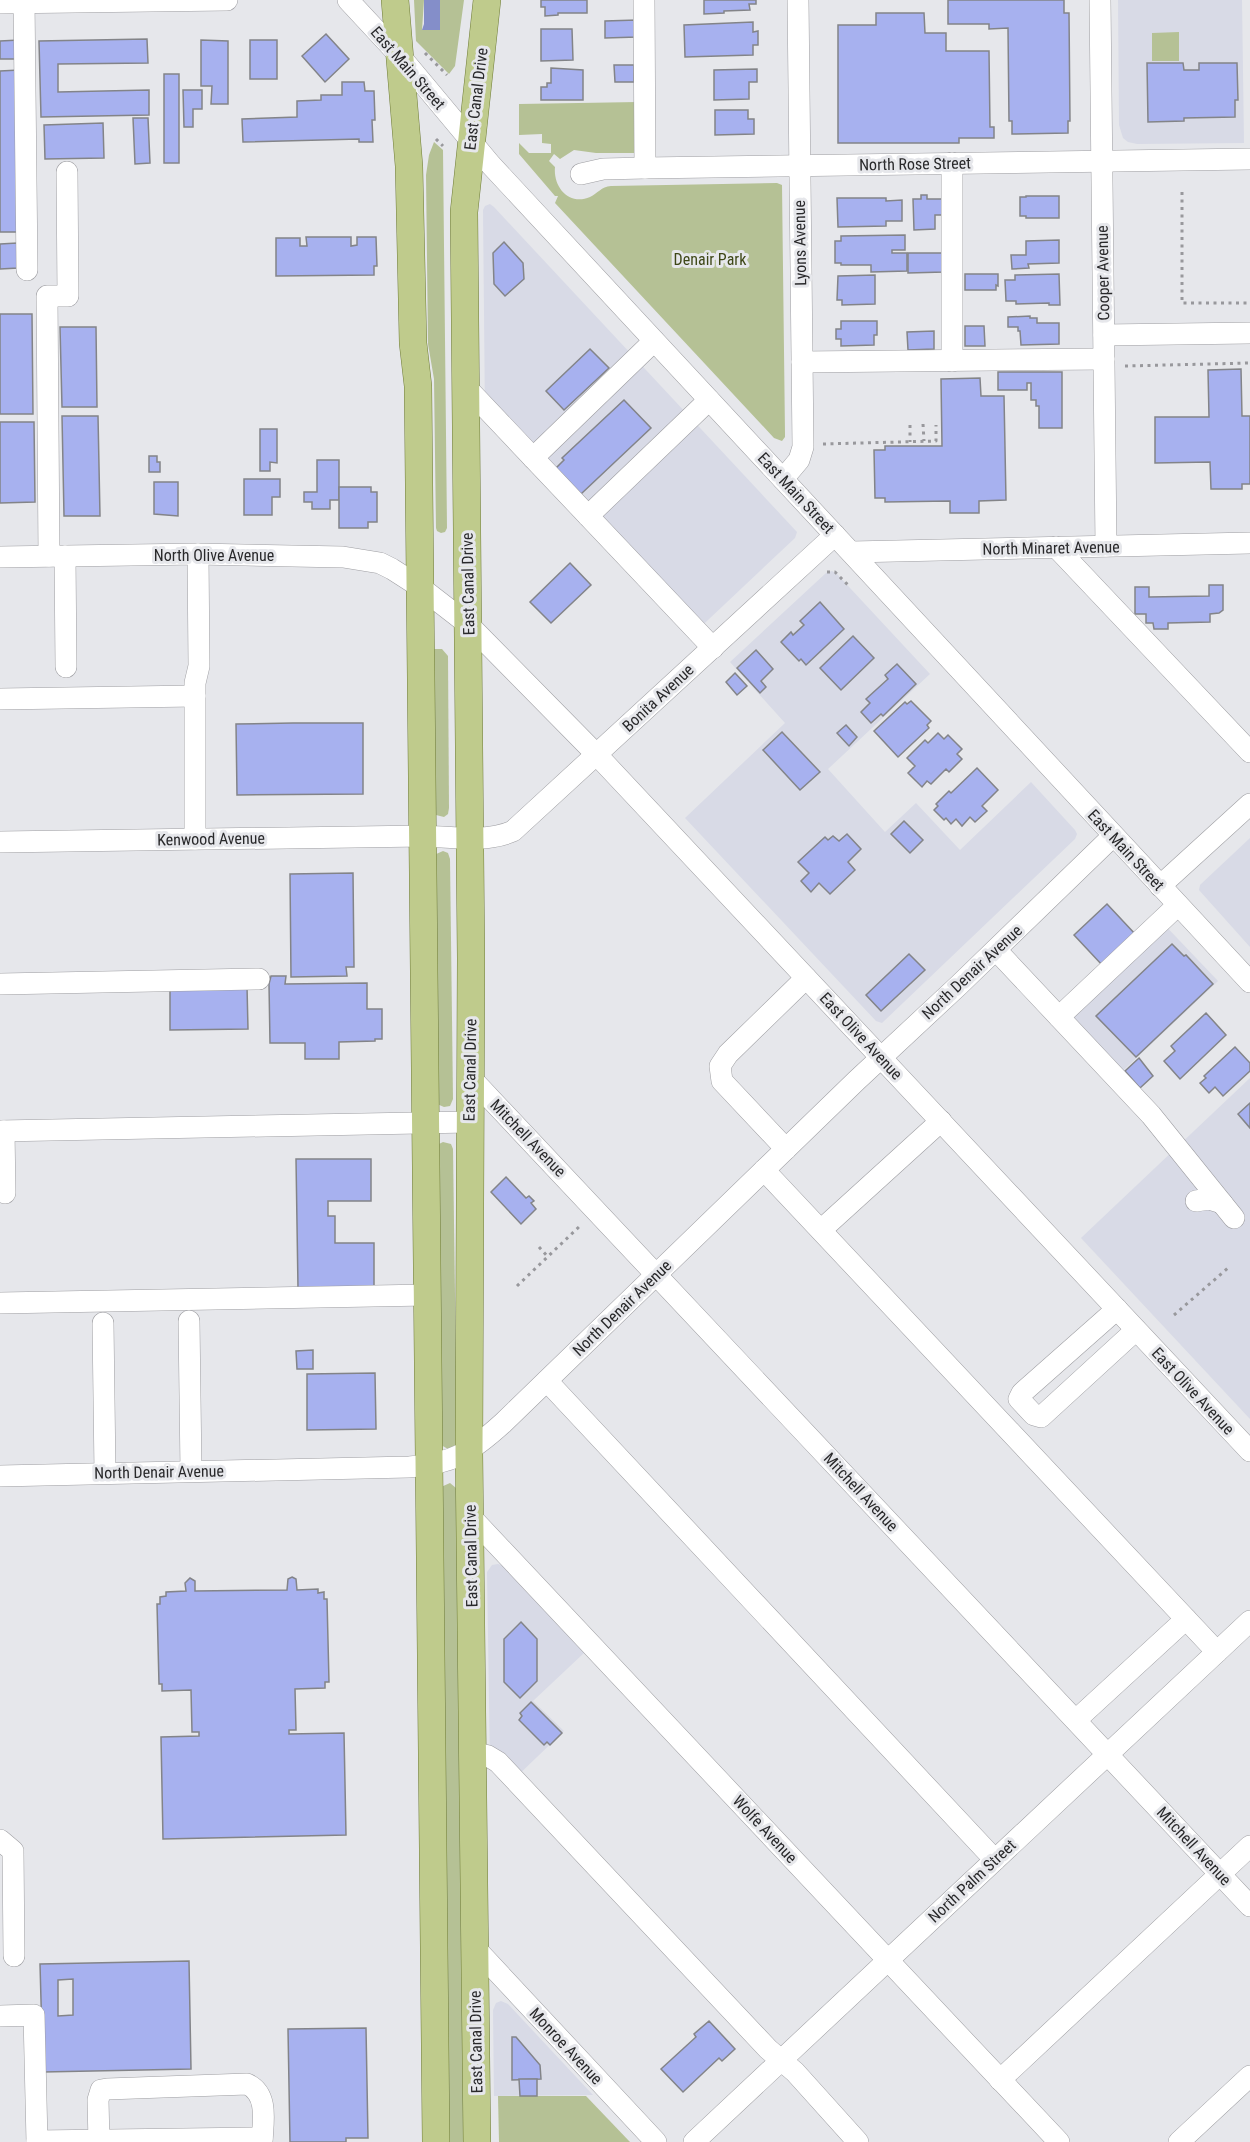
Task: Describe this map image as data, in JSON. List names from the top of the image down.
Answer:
{
  "streets": {
    "main road": ["East Canal Drive"],
    "street": [
      "East Main Street",
      "North Rose Street",
      "Lyons Avenue",
      "Cooper Avenue",
      "North Minaret Avenue",
      "North Olive Avenue",
      "Bonita Avenue",
      "Kenwood Avenue",
      "North Denair Avenue",
      "East Olive Avenue",
      "Mitchell Avenue",
      "Wolfe Avenue",
      "North Palm Street",
      "Monroe Avenue"
    ]
  },
  "crossings": [
    ["East Main Street", "East Canal Drive"],
    ["East Main Street", "Lyons Avenue"],
    ["East Main Street", "North Minaret Avenue"],
    ["East Main Street", "Bonita Avenue"],
    ["East Main Street", "North Denair Avenue"],
    ["East Canal Drive", "North Olive Avenue"],
    ["East Canal Drive", "Bonita Avenue"],
    ["East Canal Drive", "Kenwood Avenue"],
    ["East Canal Drive", "North Denair Avenue"],
    ["East Canal Drive", "East Olive Avenue"],
    ["East Canal Drive", "Mitchell Avenue"],
    ["East Canal Drive", "Wolfe Avenue"],
    ["East Canal Drive", "Monroe Avenue"],
    ["North Rose Street", "Lyons Avenue"],
    ["North Rose Street", "Cooper Avenue"],
    ["Cooper Avenue", "North Minaret Avenue"],
    ["North Olive Avenue", "East Olive Avenue"],
    ["Bonita Avenue", "Kenwood Avenue"],
    ["Bonita Avenue", "East Olive Avenue"],
    ["North Denair Avenue", "East Olive Avenue"],
    ["North Denair Avenue", "Mitchell Avenue"],
    ["Mitchell Avenue", "North Palm Street"],
    ["Wolfe Avenue", "North Palm Street"]
  ],
  "parks": ["Denair Park"]
}
